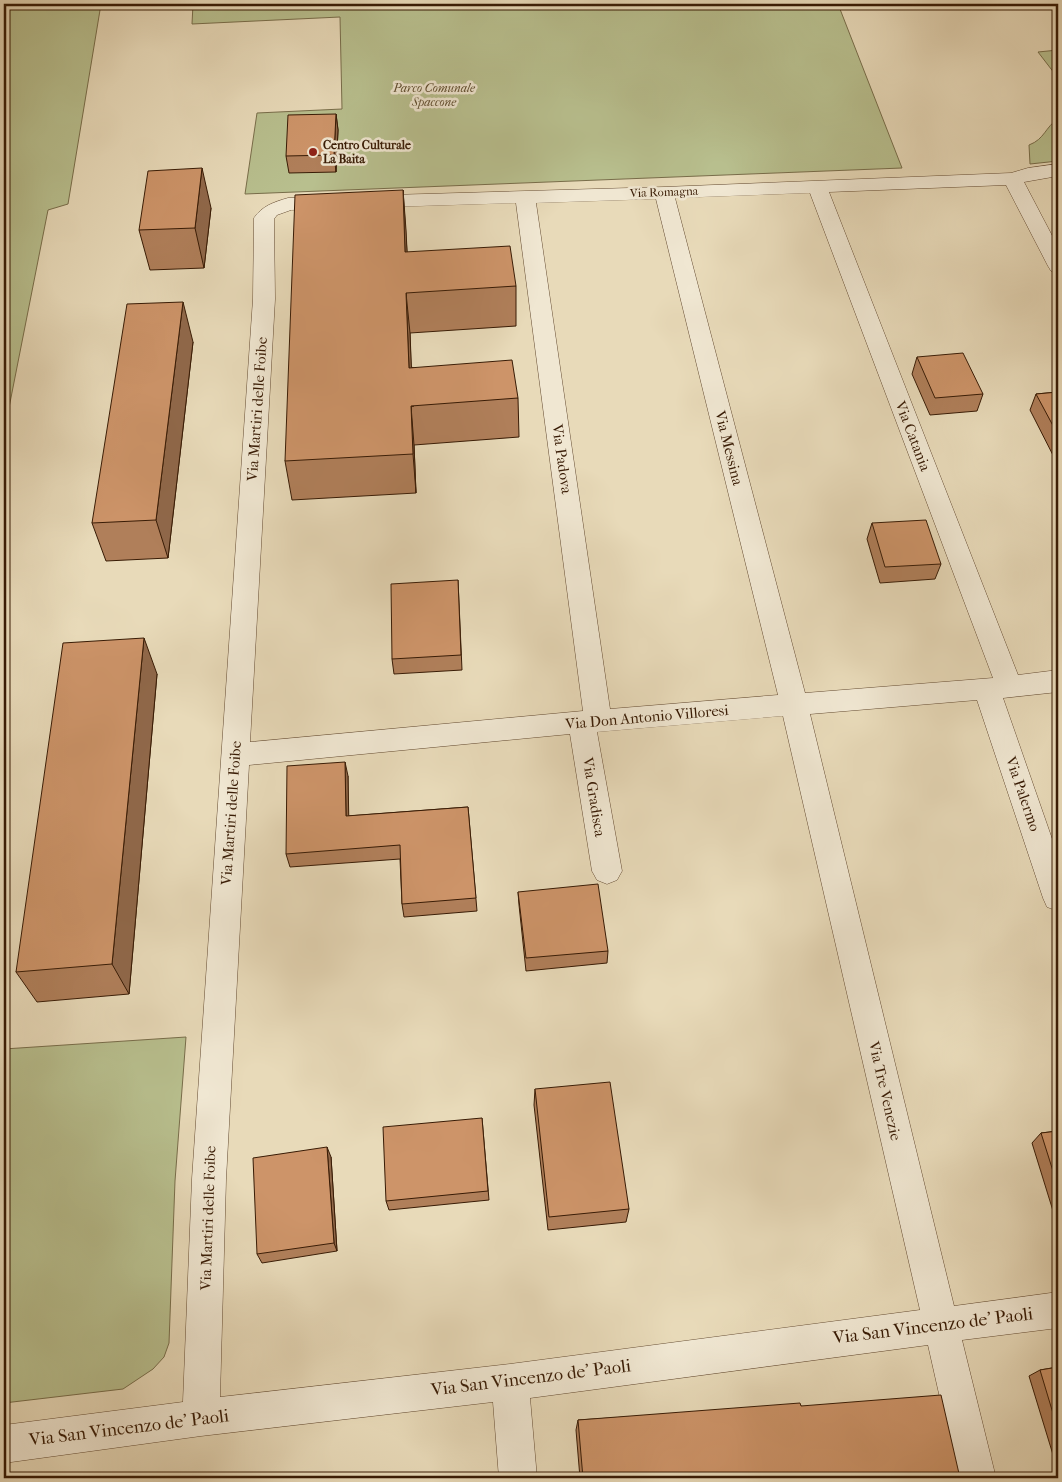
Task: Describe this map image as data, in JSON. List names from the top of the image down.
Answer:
{
  "streets": {
    "street": [
      "Via Romagna",
      "Via Martiri delle Foibe",
      "Via Catania",
      "Via Messina",
      "Via Padova",
      "Via Don Antonio Villoresi",
      "Via Palermo",
      "Via Gradisca",
      "Via Tre Venezie",
      "Via San Vincenzo de' Paoli"
    ]
  },
  "crossings": [
    ["Via Romagna", "Via Martiri delle Foibe"],
    ["Via Romagna", "Via Catania"],
    ["Via Romagna", "Via Messina"],
    ["Via Romagna", "Via Padova"],
    ["Via Martiri delle Foibe", "Via Don Antonio Villoresi"],
    ["Via Martiri delle Foibe", "Via San Vincenzo de' Paoli"],
    ["Via Catania", "Via Don Antonio Villoresi"],
    ["Via Catania", "Via Palermo"],
    ["Via Messina", "Via Don Antonio Villoresi"],
    ["Via Messina", "Via Tre Venezie"],
    ["Via Padova", "Via Don Antonio Villoresi"],
    ["Via Padova", "Via Gradisca"],
    ["Via Don Antonio Villoresi", "Via Palermo"],
    ["Via Don Antonio Villoresi", "Via Gradisca"],
    ["Via Don Antonio Villoresi", "Via Tre Venezie"],
    ["Via Tre Venezie", "Via San Vincenzo de' Paoli"]
  ],
  "parks": ["Parco Comunale Spaccone"],
  "places": ["Centro Culturale La Baita"]
}
